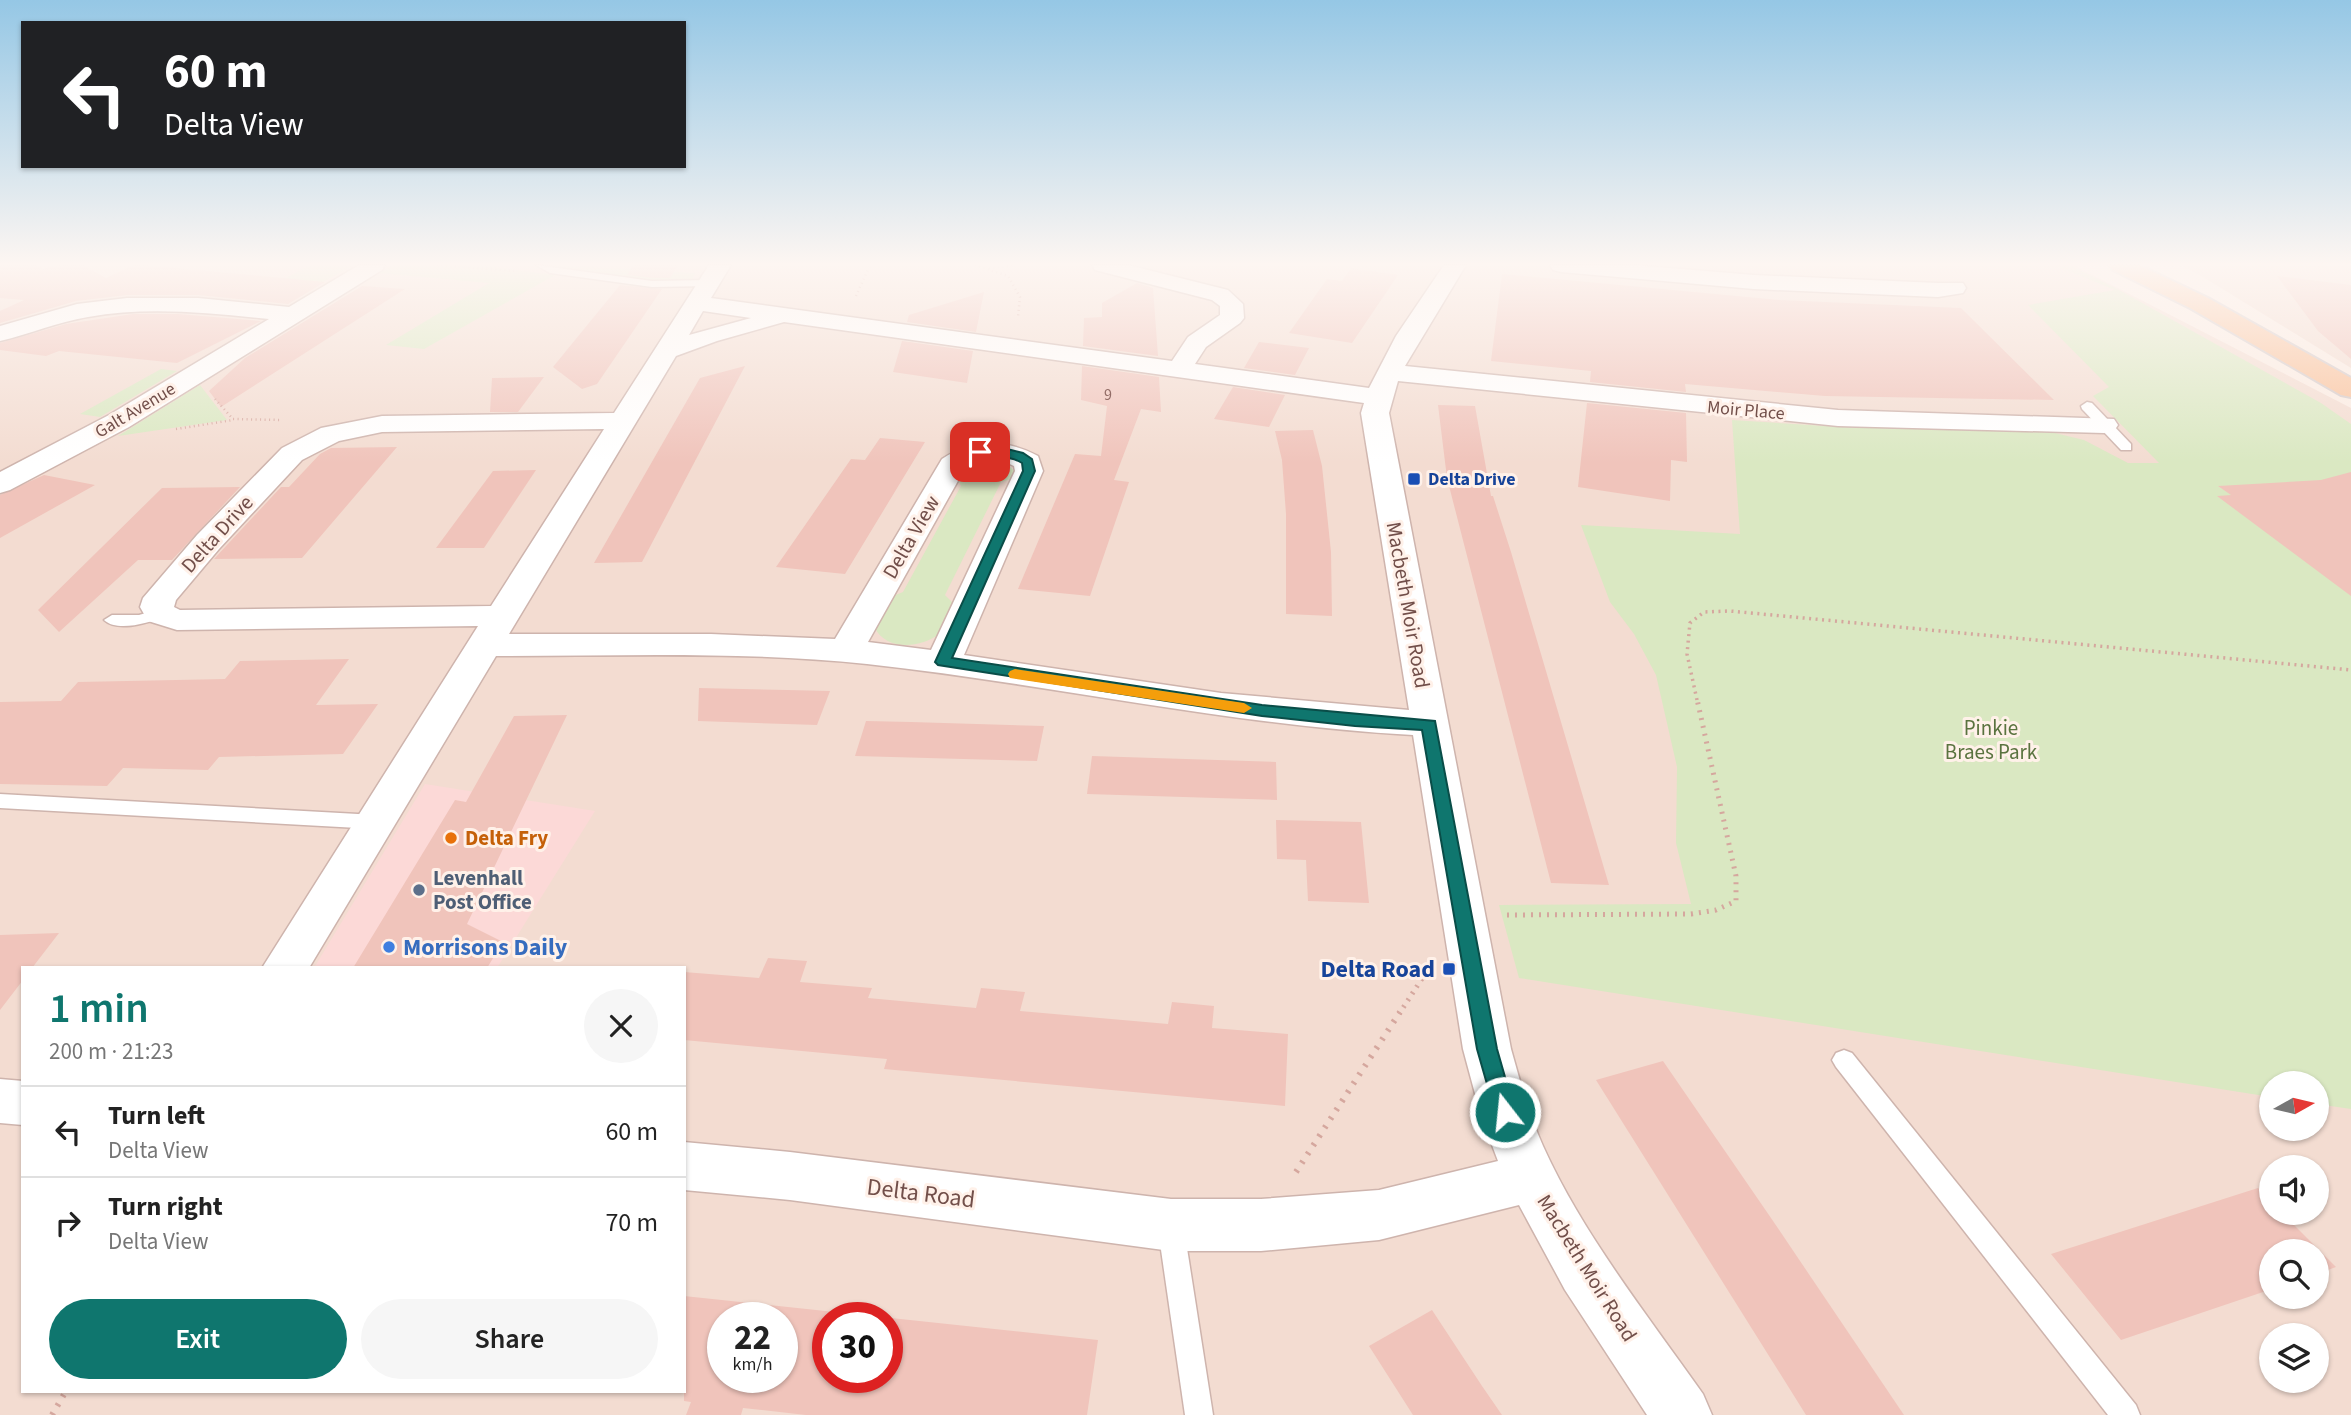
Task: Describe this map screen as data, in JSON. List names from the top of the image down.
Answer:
{
  "streets": {
    "street": [
      "Galt Avenue",
      "Moir Place",
      "Delta Drive",
      "Delta View",
      "Macbeth Moir Road",
      "Delta Road"
    ]
  },
  "crossings": [
    ["Moir Place", "Macbeth Moir Road"],
    ["Macbeth Moir Road", "Delta Road"]
  ],
  "parks": ["Pinkie Braes Park"],
  "places": {
    "transit": ["Delta Drive", "Delta Road"],
    "other": ["Delta Fry", "Levenhall Post Office", "Morrisons Daily"]
  },
  "house_numbers": ["9"],
  "north": "right",
  "page": {
    "turn": ["60 m", "Delta View"],
    "heading": ["1 min", "200 m · 21:23"],
    "list": [
      {
        "name": "Turn left",
        "note": "Delta View",
        "value": "60 m"
      },
      {
        "name": "Turn right",
        "note": "Delta View",
        "value": "70 m"
      }
    ],
    "buttons": ["Exit", "Share"],
    "speed": "22 km/h",
    "limit": "30"
  }
}
